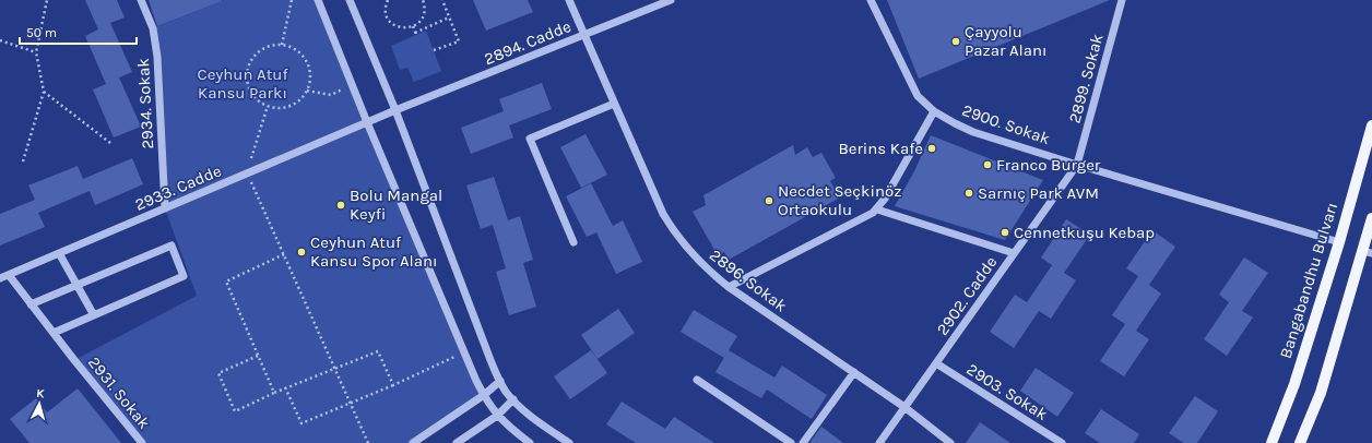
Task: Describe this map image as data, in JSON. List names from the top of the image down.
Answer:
{
  "streets": {
    "main road": ["Bangabandhu Bulvarı"],
    "street": [
      "2894. Cadde",
      "2899. Sokak",
      "2934. Sokak",
      "2900. Sokak",
      "2933. Cadde",
      "2896. Sokak",
      "2902. Cadde",
      "2903. Sokak",
      "2931. Sokak"
    ]
  },
  "crossings": [
    ["2894. Cadde", "2933. Cadde"],
    ["2894. Cadde", "2896. Sokak"],
    ["2899. Sokak", "2900. Sokak"],
    ["2899. Sokak", "2902. Cadde"],
    ["2934. Sokak", "2933. Cadde"],
    ["2900. Sokak", "Bangabandhu Bulvarı"],
    ["2900. Sokak", "2902. Cadde"],
    ["2933. Cadde", "2931. Sokak"],
    ["2896. Sokak", "2902. Cadde"],
    ["2902. Cadde", "2903. Sokak"]
  ],
  "parks": ["Ceyhun Atuf Kansu Parkı"],
  "places": [
    "Çayyolu Pazar Alanı",
    "Berins Kafe",
    "Franco Burger",
    "Sarnıç Park AVM",
    "Necdet Seçkinöz Ortaokulu",
    "Bolu Mangal Keyfi",
    "Cennetkuşu Kebap",
    "Ceyhun Atuf Kansu Spor Alanı"
  ],
  "scale_bar": "50 m",
  "north": "top"
}
